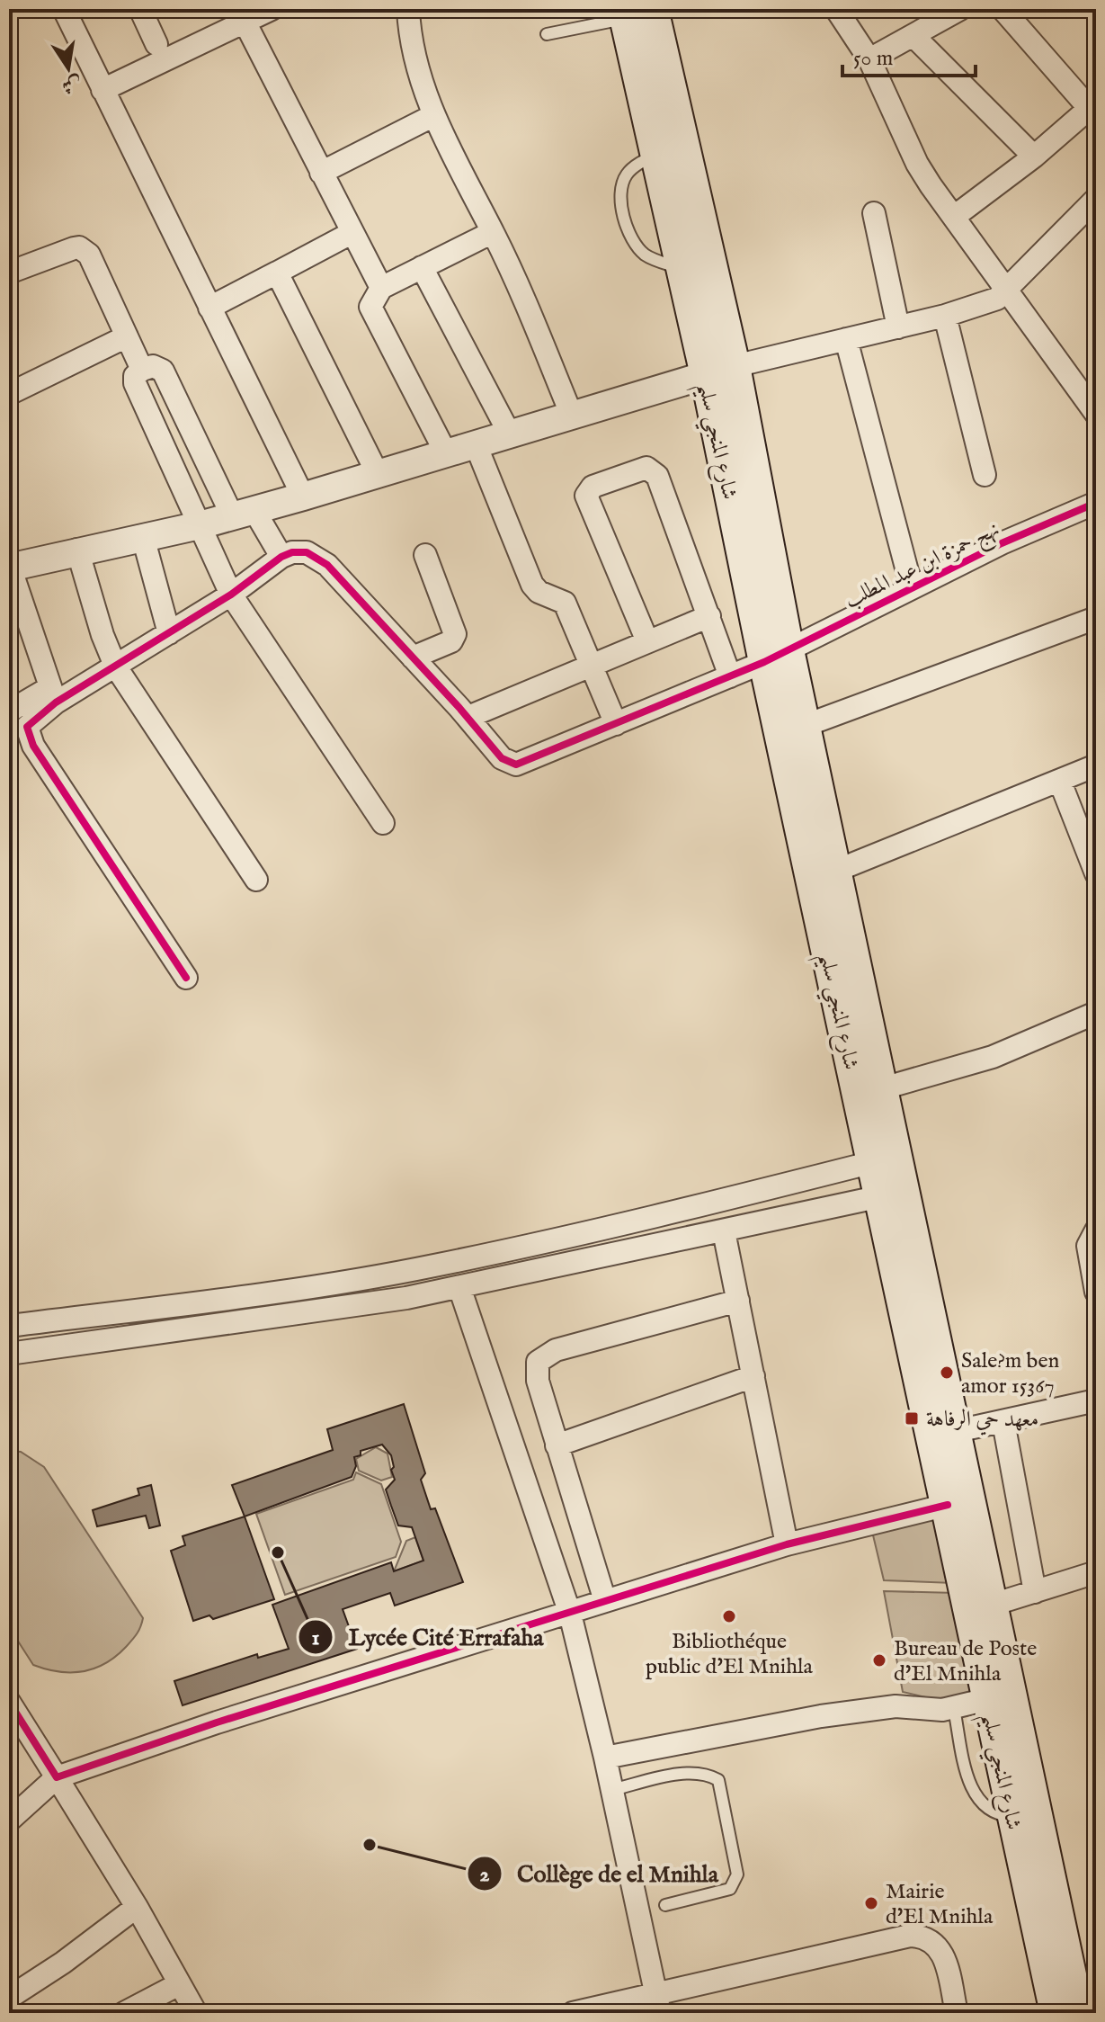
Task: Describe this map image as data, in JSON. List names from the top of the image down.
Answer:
{
  "streets": {
    "main road": ["شارع المنجي سليم"],
    "street": ["نهج حمزة ابن عبد المطلب"]
  },
  "crossings": [
    ["شارع المنجي سليم", "نهج حمزة ابن عبد المطلب"]
  ],
  "places": {
    "other": [
      "Sale?m ben amor 15367",
      "Lycée Cité Errafaha",
      "Bibliothéque public d'El Mnihla",
      "Bureau de Poste d'El Mnihla",
      "Collège de el Mnihla",
      "Mairie d'El Mnihla"
    ],
    "transit": ["معهد حي الرفاهة"]
  },
  "scale_bar": "50 m",
  "north": "bottom"
}
